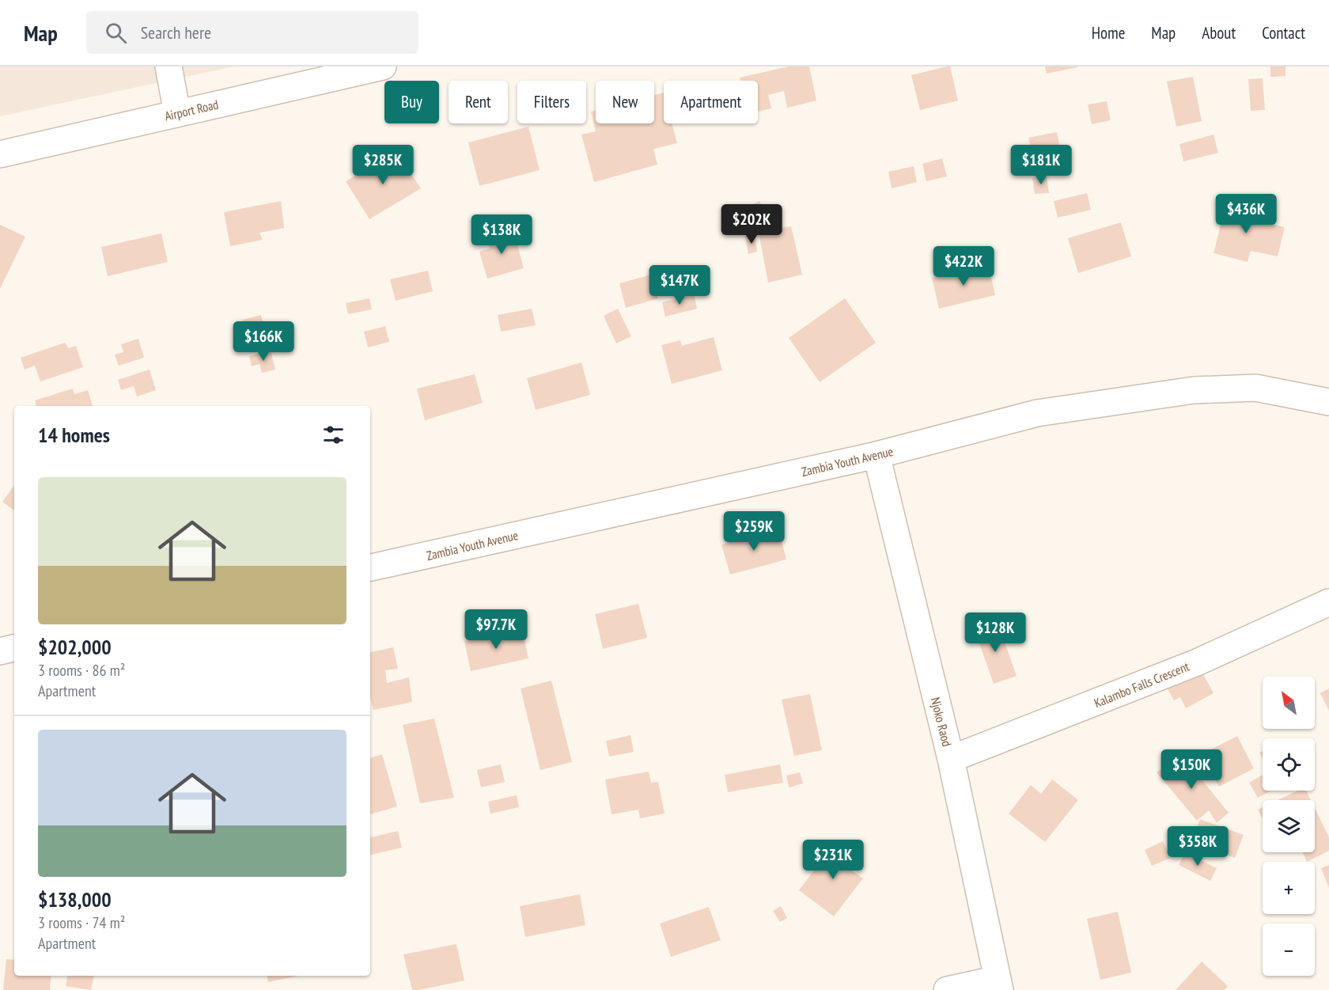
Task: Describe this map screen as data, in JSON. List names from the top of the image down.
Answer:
{
  "streets": {
    "street": [
      "Airport Road",
      "Zambia Youth Avenue",
      "Kalambo Falls Crescent",
      "Njoko Raod"
    ]
  },
  "crossings": [
    ["Zambia Youth Avenue", "Njoko Raod"],
    ["Kalambo Falls Crescent", "Njoko Raod"]
  ],
  "north": "top left",
  "page": {
    "header": "Map",
    "search": "Search here",
    "nav": [
      "Home",
      "Map",
      "About",
      "Contact"
    ],
    "chip": [
      "Buy",
      "Rent",
      "Filters",
      "New",
      "Apartment"
    ],
    "price": [
      "$285K",
      "$181K",
      "$436K",
      "$202K",
      "$138K",
      "$422K",
      "$147K",
      "$166K",
      "$259K",
      "$97.7K",
      "$128K",
      "$150K",
      "$358K",
      "$231K"
    ],
    "heading": "14 homes",
    "list": [
      {
        "name": "$202,000",
        "note": "3 rooms · 86 m² · Apartment"
      },
      {
        "name": "$138,000",
        "note": "3 rooms · 74 m² · Apartment"
      }
    ],
    "map_buttons": ["+", "−"]
  }
}
